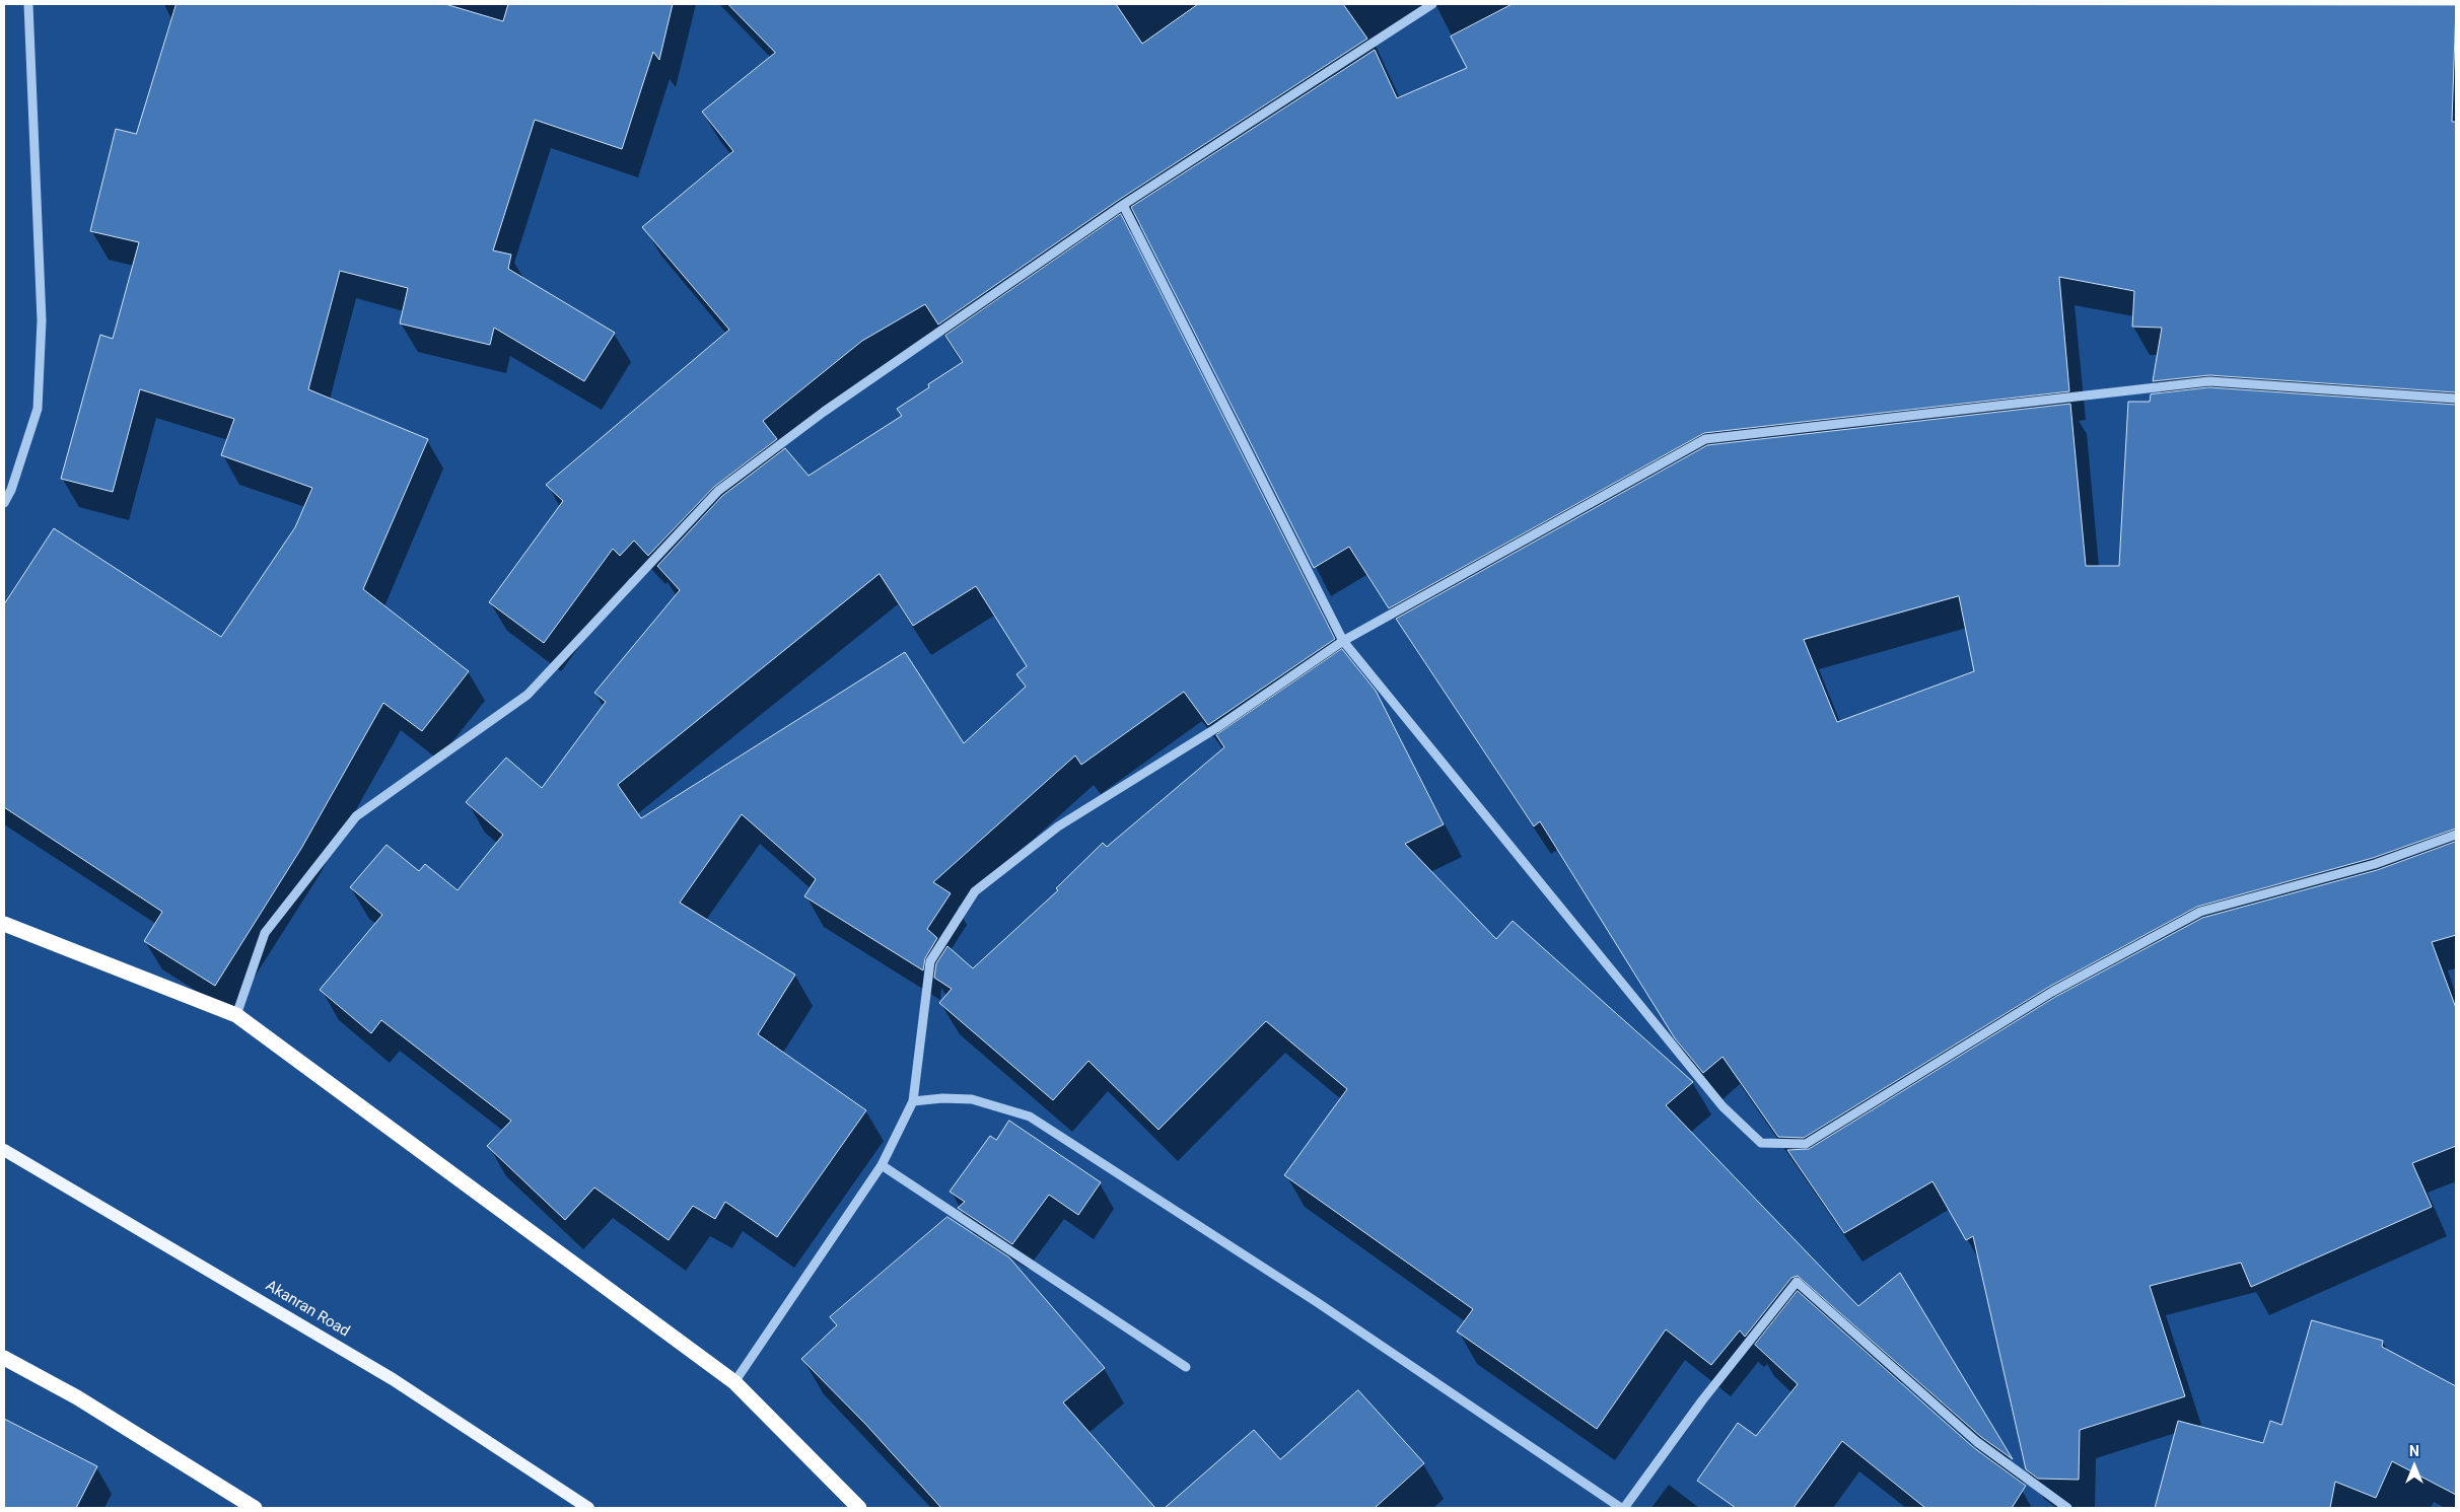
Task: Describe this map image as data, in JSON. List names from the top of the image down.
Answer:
{
  "streets": {
    "main road": ["Akanran Road"]
  },
  "north": "top"
}
